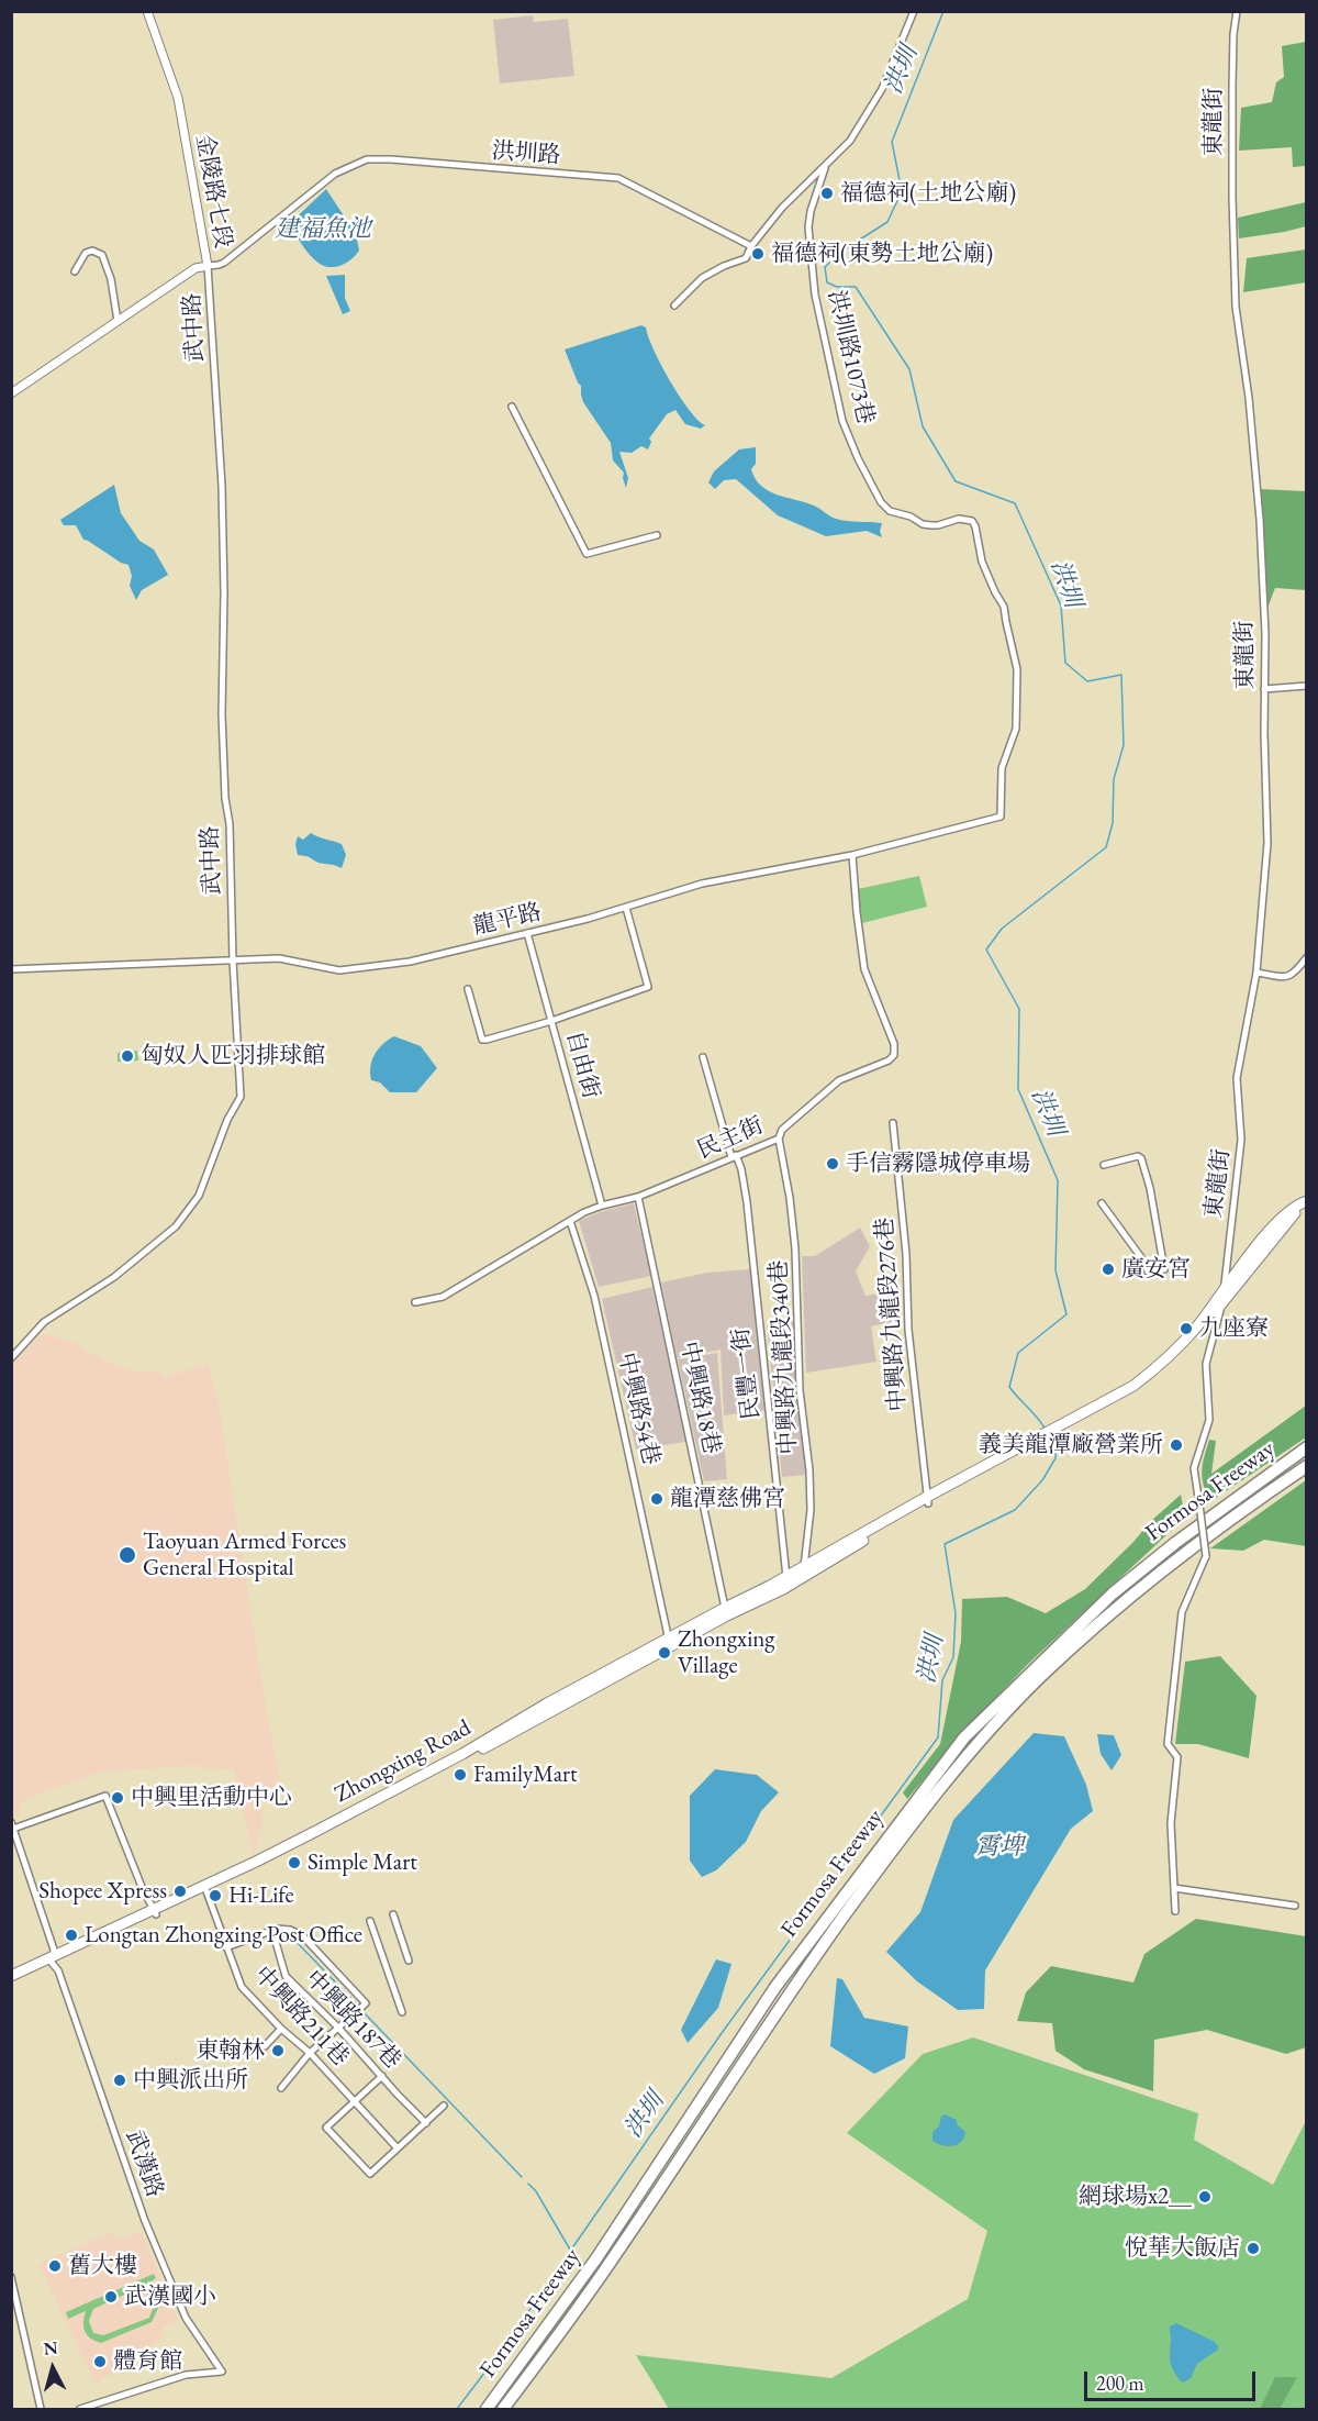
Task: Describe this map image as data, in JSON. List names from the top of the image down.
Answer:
{
  "streets": {
    "highway": ["Formosa Freeway"],
    "main road": ["Zhongxing Road"],
    "street": [
      "東龍街",
      "洪圳路",
      "金陵路七段",
      "武中路",
      "洪圳路1073巷",
      "龍平路",
      "自由街",
      "民主街",
      "中興路九龍段276巷",
      "中興路九龍段340巷",
      "民豐一街",
      "中興路18巷",
      "中興路54巷",
      "中興路211巷",
      "中興路187巷",
      "武漢路"
    ]
  },
  "crossings": [
    ["洪圳路", "金陵路七段"],
    ["洪圳路", "武中路"],
    ["金陵路七段", "武中路"],
    ["武中路", "龍平路"],
    ["洪圳路1073巷", "龍平路"],
    ["龍平路", "自由街"],
    ["龍平路", "民主街"],
    ["自由街", "民主街"],
    ["民主街", "中興路九龍段340巷"],
    ["民主街", "民豐一街"],
    ["民主街", "中興路18巷"],
    ["民主街", "中興路54巷"],
    ["中興路九龍段340巷", "Zhongxing Road"],
    ["民豐一街", "Zhongxing Road"],
    ["中興路18巷", "Zhongxing Road"],
    ["中興路54巷", "Zhongxing Road"],
    ["Zhongxing Road", "中興路211巷"],
    ["Zhongxing Road", "武漢路"]
  ],
  "water": ["洪圳", "建福魚池", "霄埤"],
  "places": [
    "福德祠(土地公廟)",
    "福德祠(東勢土地公廟)",
    "匈奴人匹羽排球館",
    "手信霧隱城停車場",
    "廣安宮",
    "九座寮",
    "義美龍潭廠營業所",
    "龍潭慈佛宮",
    "Taoyuan Armed Forces General Hospital",
    "Zhongxing Village",
    "FamilyMart",
    "中興里活動中心",
    "Simple Mart",
    "Shopee Xpress",
    "Hi-Life",
    "Longtan Zhongxing Post Office",
    "東翰林",
    "中興派出所",
    "網球場x2＿",
    "悅華大飯店",
    "舊大樓",
    "武漢國小",
    "體育館"
  ],
  "scale_bar": "200 m",
  "north": "top"
}
